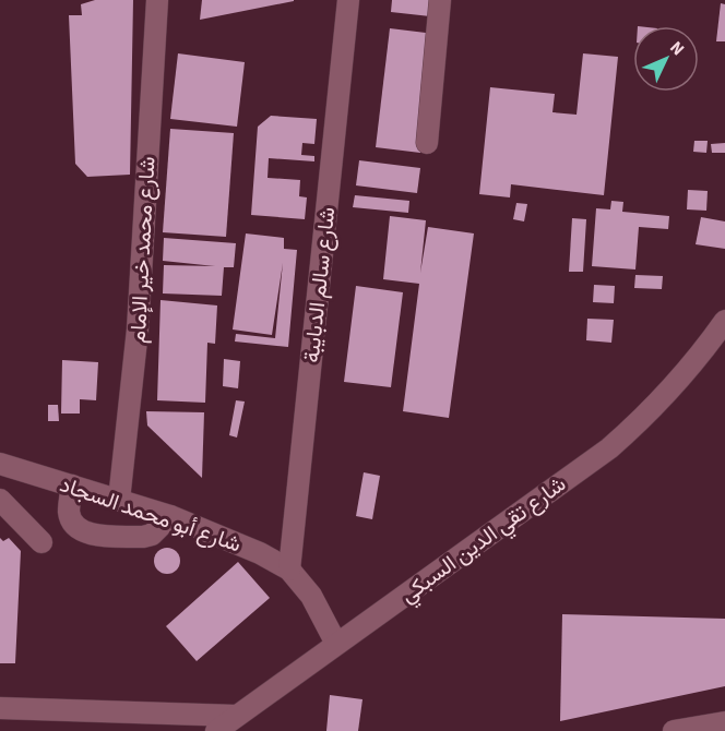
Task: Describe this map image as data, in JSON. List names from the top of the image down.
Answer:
{
  "streets": {
    "street": [
      "شارع محمد خير الإمام",
      "شارع سالم الدبايبة",
      "شارع أبو محمد السجاد",
      "شارع تقي الدين السبكي"
    ]
  },
  "crossings": [
    ["شارع محمد خير الإمام", "شارع أبو محمد السجاد"],
    ["شارع سالم الدبايبة", "شارع أبو محمد السجاد"],
    ["شارع أبو محمد السجاد", "شارع تقي الدين السبكي"]
  ],
  "north": "top right"
}
